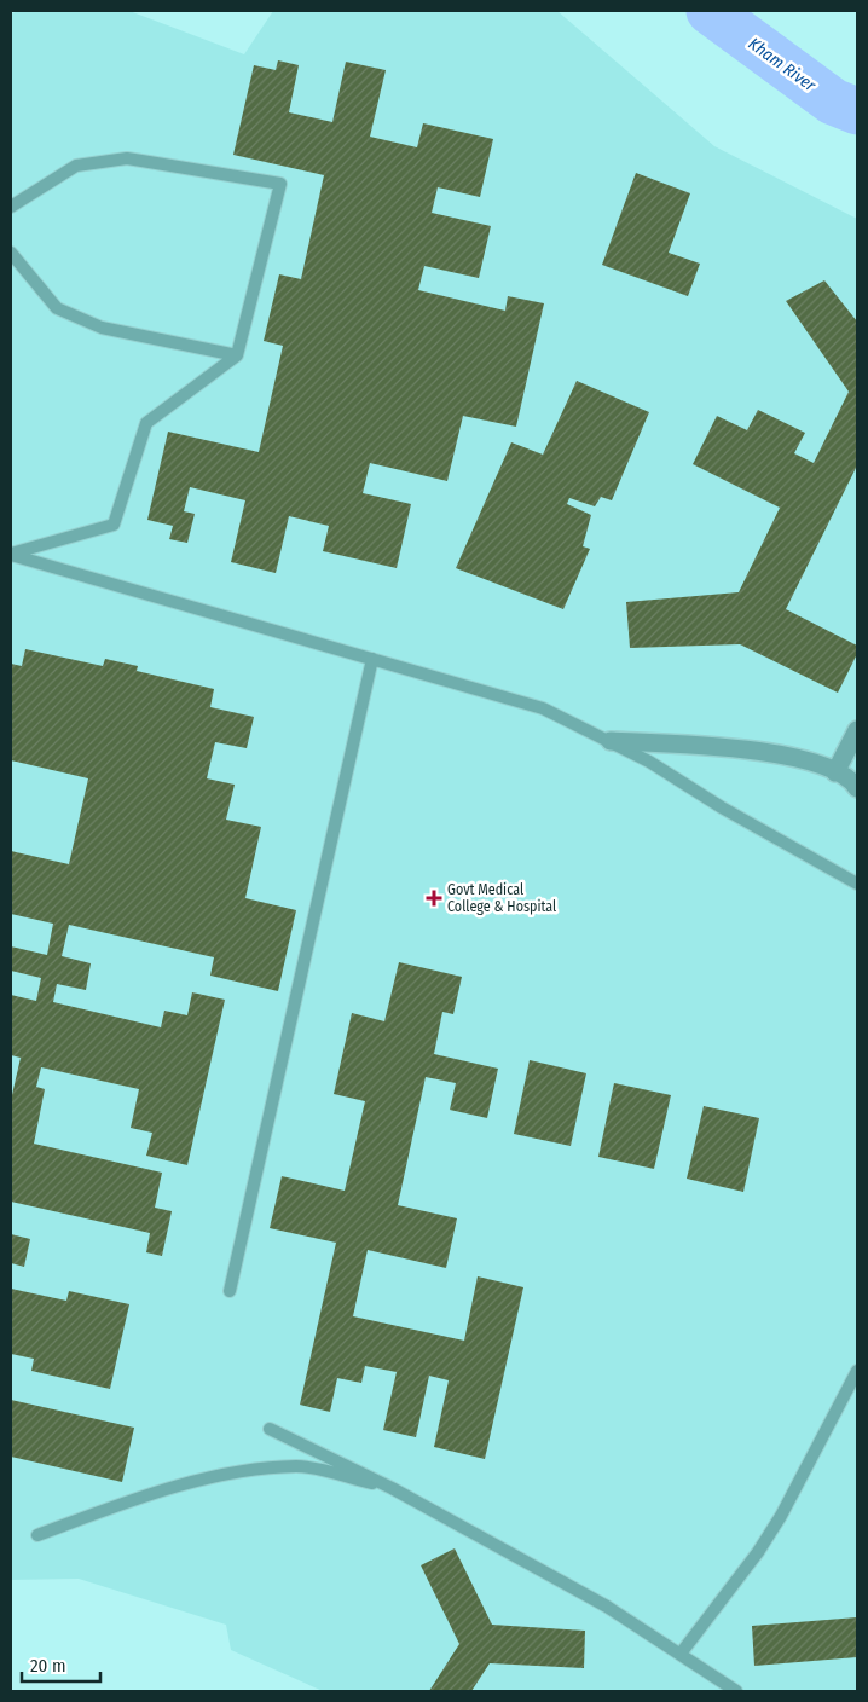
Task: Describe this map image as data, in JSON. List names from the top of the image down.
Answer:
{
  "water": ["Kham River"],
  "places": {
    "health": ["Govt Medical College & Hospital"]
  },
  "scale_bar": "20 m"
}
